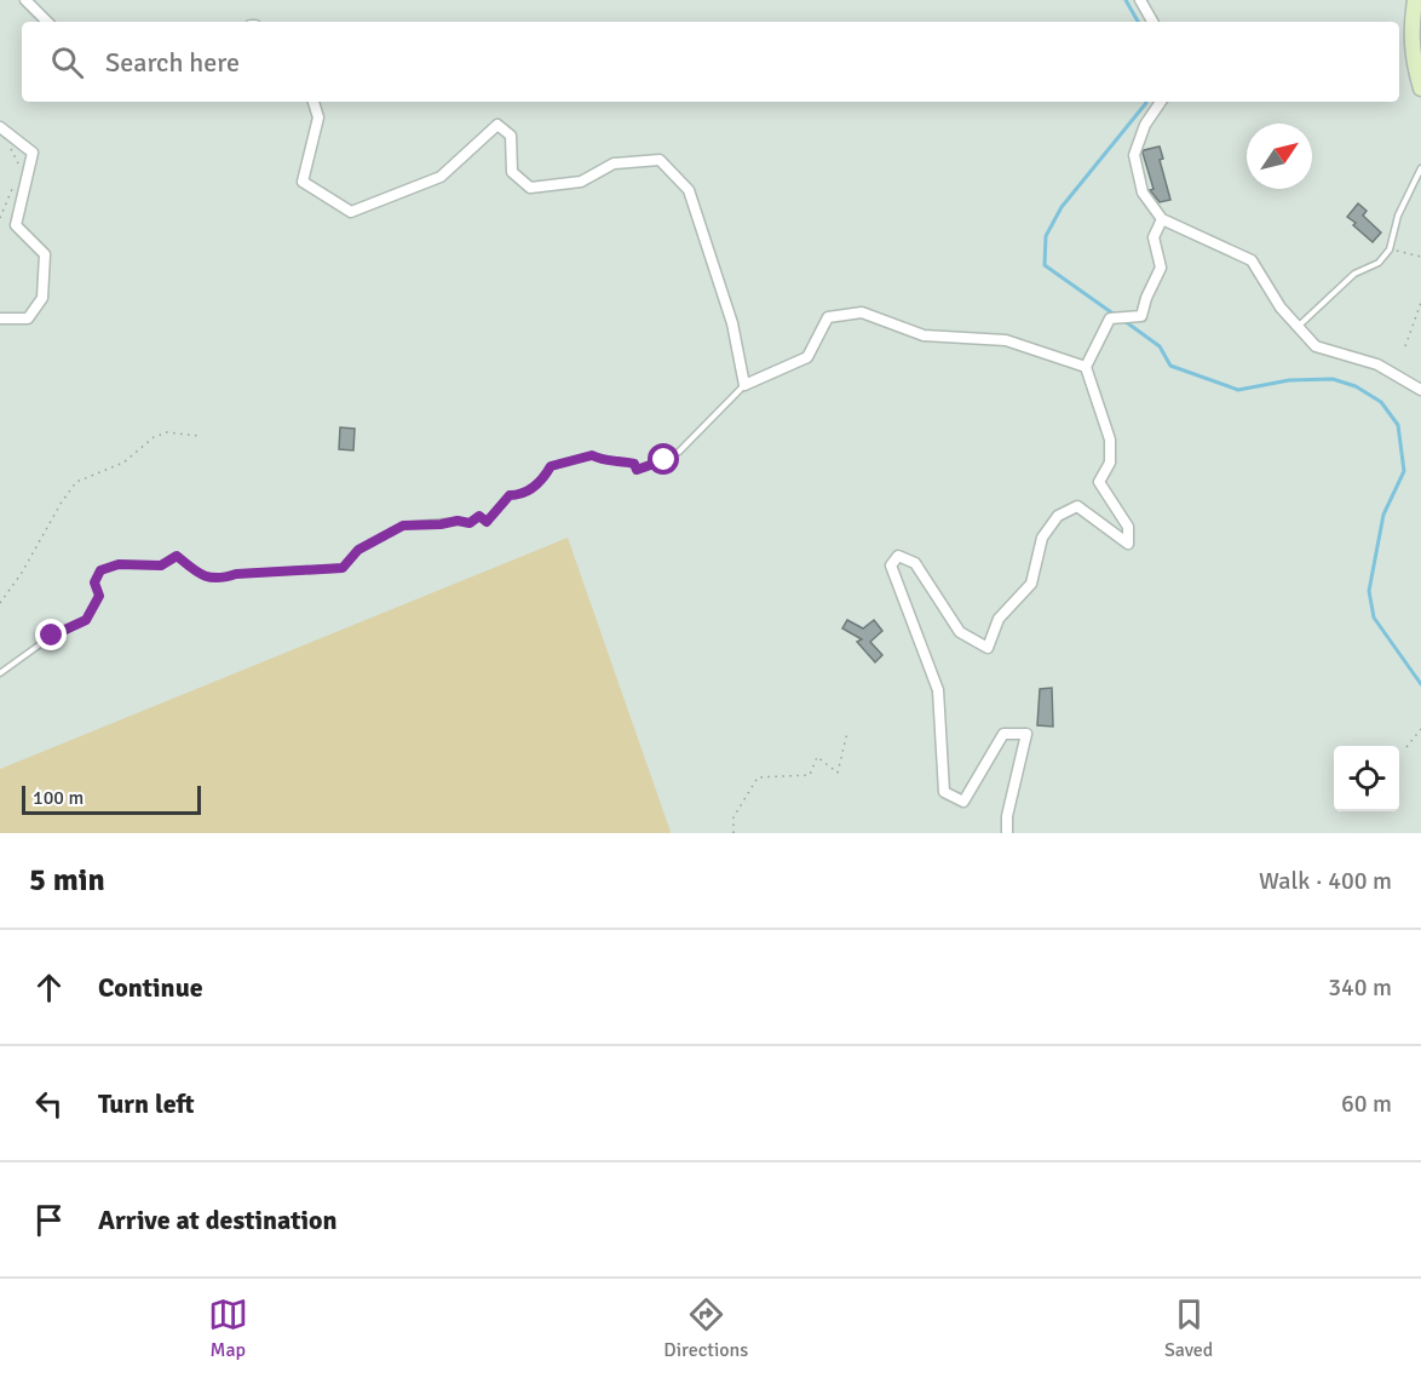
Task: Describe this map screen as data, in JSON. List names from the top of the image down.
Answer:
{
  "scale_bar": "100 m",
  "north": "top right",
  "page": {
    "search": "Search here",
    "scale": "100 m",
    "heading": ["5 min", "Walk · 400 m"],
    "list": [
      ["Continue", "340 m"],
      ["Turn left", "60 m"],
      "Arrive at destination"
    ],
    "nav": ["Map", "Directions", "Saved"]
  }
}
